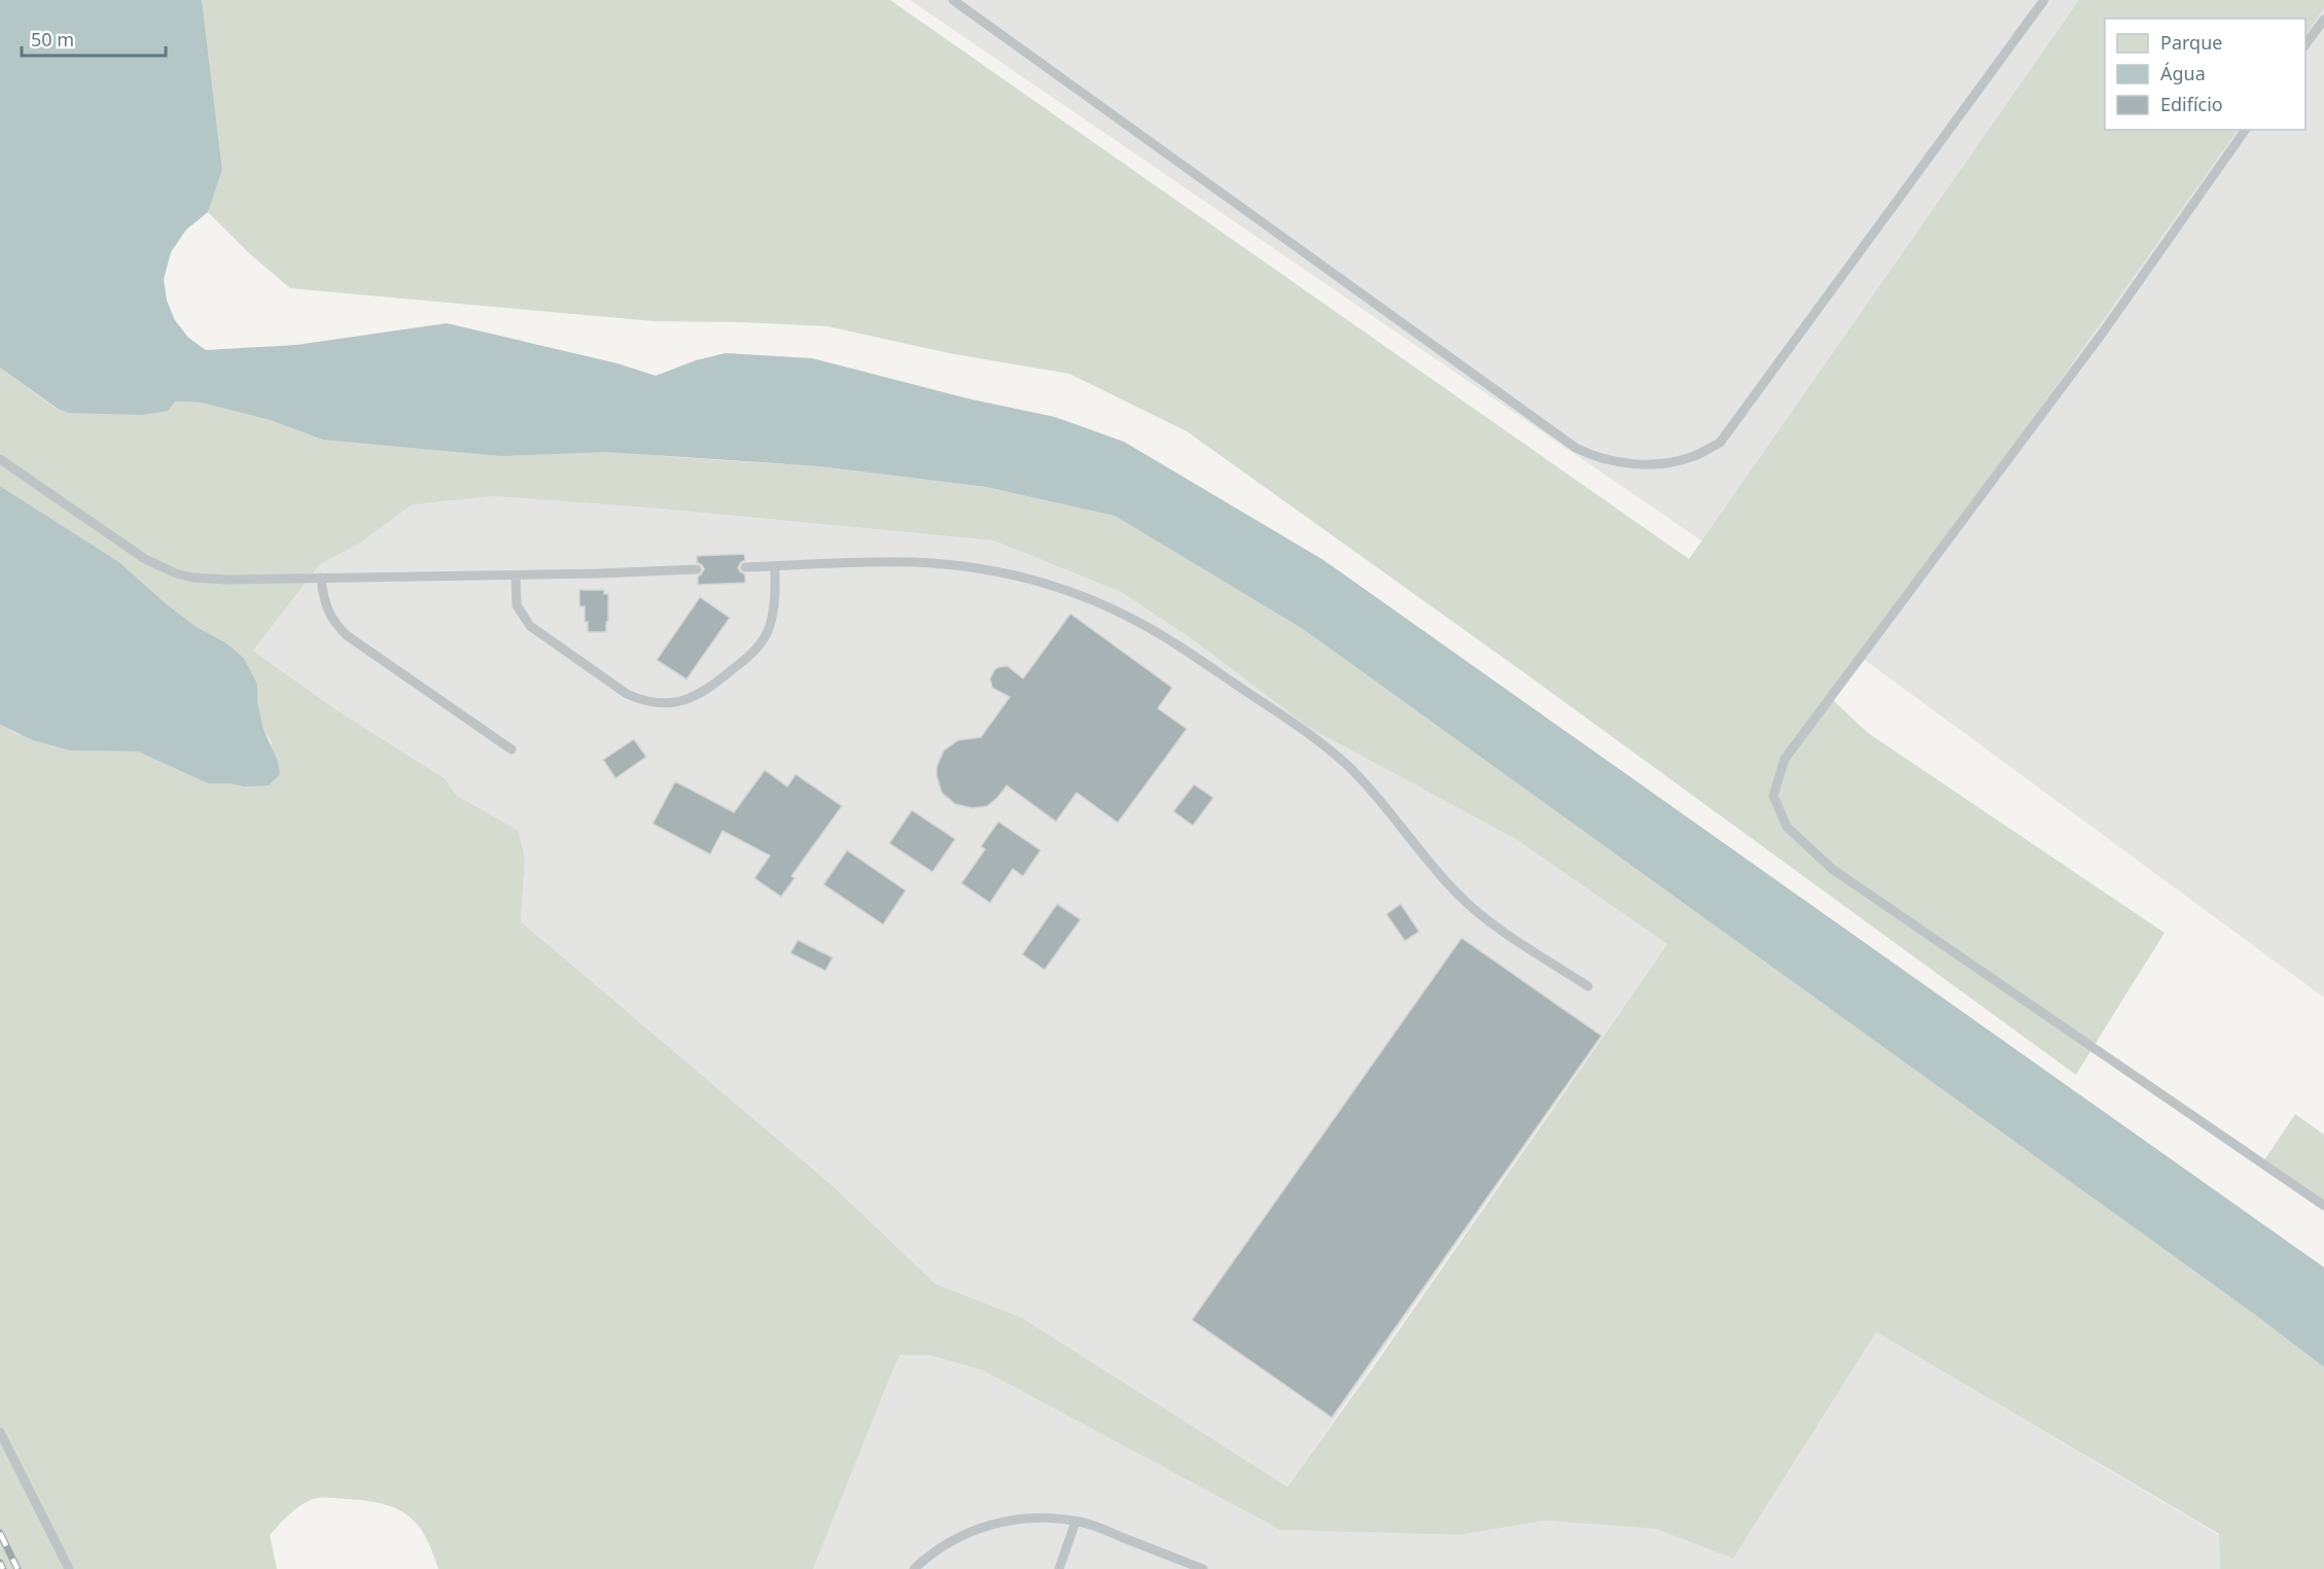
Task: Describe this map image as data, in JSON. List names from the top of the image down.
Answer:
{
  "legend": ["Parque", "Água", "Edifício"],
  "scale_bar": "50 m"
}
